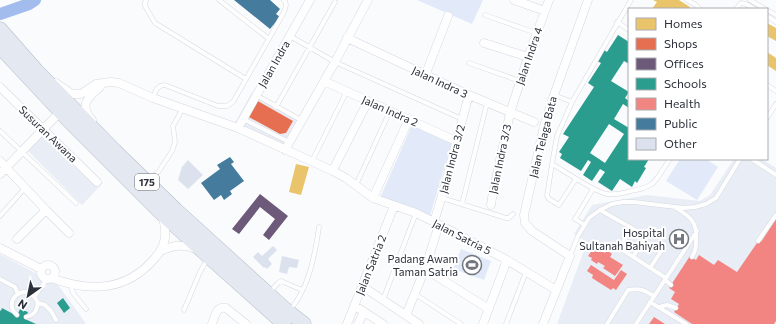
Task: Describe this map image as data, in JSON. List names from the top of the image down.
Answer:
{
  "streets": {
    "highway": ["175"],
    "street": [
      "Jalan Indra 4",
      "Jalan Indra",
      "Jalan Indra 3",
      "Jalan Indra 2",
      "Susuran Awana",
      "Jalan Telaga Bata",
      "Jalan Indra 3/2",
      "Jalan Indra 3/3",
      "Jalan Satria 5",
      "Jalan Satria 2"
    ]
  },
  "crossings": [
    ["Jalan Indra 4", "Jalan Indra 3"],
    ["Jalan Indra 4", "Jalan Indra 3/3"],
    ["Jalan Indra", "Jalan Satria 5"],
    ["Jalan Indra 3", "Jalan Indra 3/2"],
    ["Jalan Indra 3", "Jalan Indra 3/3"],
    ["Jalan Indra 2", "Jalan Indra 3/2"],
    ["Jalan Indra 3/2", "Jalan Satria 5"],
    ["Jalan Satria 5", "Jalan Satria 2"]
  ],
  "places": {
    "hospital": ["Hospital Sultanah Bahiyah"],
    "sports": ["Padang Awam Taman Satria"]
  },
  "legend": [
    "Homes",
    "Shops",
    "Offices",
    "Schools",
    "Health",
    "Public",
    "Other"
  ],
  "north": "bottom left"
}
